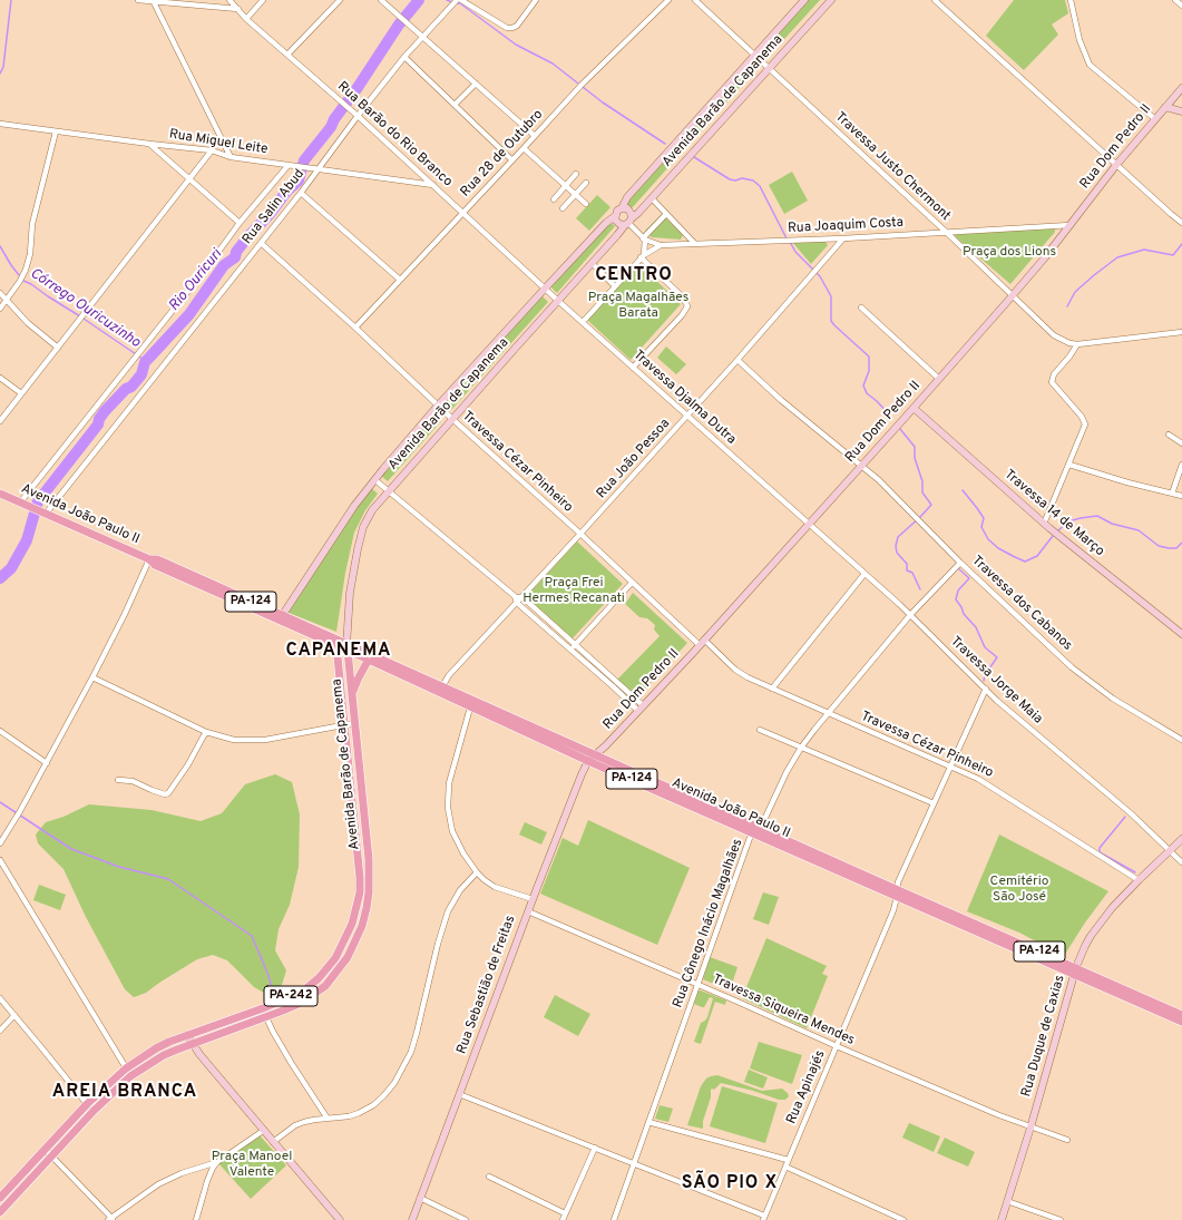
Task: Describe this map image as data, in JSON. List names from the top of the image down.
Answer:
{
  "streets": {
    "main road": [
      "Avenida Barão de Capanema",
      "Avenida João Paulo II",
      "PA-124",
      "PA-242"
    ],
    "street": [
      "Rua Barão do Rio Branco",
      "Rua Miguel Leite",
      "Rua Dom Pedro II",
      "Rua 28 de Outubro",
      "Travessa Justo Chermont",
      "Rua Salin Abud",
      "Rua Joaquim Costa",
      "Travessa Djalma Dutra",
      "Rua João Pessoa",
      "Travessa Cézar Pinheiro",
      "Travessa 14 de Março",
      "Travessa dos Cabanos",
      "Travessa Jorge Maia",
      "Rua Cônego Inácio Magalhães",
      "Rua Sebastião de Freitas",
      "Travessa Siqueira Mendes",
      "Rua Duque de Caxias",
      "Rua Apinajés"
    ]
  },
  "crossings": [
    ["Avenida Barão de Capanema", "Rua Barão do Rio Branco"],
    ["Avenida Barão de Capanema", "Travessa Justo Chermont"],
    ["Avenida Barão de Capanema", "Rua Joaquim Costa"],
    ["Avenida Barão de Capanema", "Travessa Djalma Dutra"],
    ["Avenida Barão de Capanema", "Travessa Cézar Pinheiro"],
    ["Avenida Barão de Capanema", "Avenida João Paulo II"],
    ["Rua Barão do Rio Branco", "Rua Miguel Leite"],
    ["Rua Barão do Rio Branco", "Rua 28 de Outubro"],
    ["Rua Barão do Rio Branco", "Rua Salin Abud"],
    ["Rua Barão do Rio Branco", "Travessa Djalma Dutra"],
    ["Rua Miguel Leite", "Rua Salin Abud"],
    ["Rua Dom Pedro II", "Travessa Justo Chermont"],
    ["Rua Dom Pedro II", "Rua Joaquim Costa"],
    ["Rua Dom Pedro II", "Travessa Djalma Dutra"],
    ["Rua Dom Pedro II", "Travessa Cézar Pinheiro"],
    ["Rua Dom Pedro II", "Travessa 14 de Março"],
    ["Rua Dom Pedro II", "Avenida João Paulo II"],
    ["Rua Dom Pedro II", "Travessa dos Cabanos"],
    ["Rua Dom Pedro II", "Travessa Jorge Maia"],
    ["Rua Dom Pedro II", "Rua Sebastião de Freitas"],
    ["Rua 28 de Outubro", "Travessa Cézar Pinheiro"],
    ["Travessa Justo Chermont", "Rua Joaquim Costa"],
    ["Rua Salin Abud", "Travessa Cézar Pinheiro"],
    ["Rua Salin Abud", "Avenida João Paulo II"],
    ["Rua Joaquim Costa", "Rua João Pessoa"],
    ["Travessa Djalma Dutra", "Rua João Pessoa"],
    ["Travessa Djalma Dutra", "Travessa Jorge Maia"],
    ["Rua João Pessoa", "Travessa Cézar Pinheiro"],
    ["Rua João Pessoa", "Avenida João Paulo II"],
    ["Rua João Pessoa", "Travessa dos Cabanos"],
    ["Travessa Cézar Pinheiro", "Rua Cônego Inácio Magalhães"],
    ["Travessa Cézar Pinheiro", "Rua Duque de Caxias"],
    ["Travessa Cézar Pinheiro", "Rua Apinajés"],
    ["Avenida João Paulo II", "Rua Cônego Inácio Magalhães"],
    ["Avenida João Paulo II", "Rua Sebastião de Freitas"],
    ["Avenida João Paulo II", "Rua Duque de Caxias"],
    ["Avenida João Paulo II", "Rua Apinajés"],
    ["Travessa dos Cabanos", "Rua Cônego Inácio Magalhães"],
    ["Travessa Jorge Maia", "Rua Cônego Inácio Magalhães"],
    ["Travessa Jorge Maia", "Rua Duque de Caxias"],
    ["Travessa Jorge Maia", "Rua Apinajés"],
    ["Rua Cônego Inácio Magalhães", "Travessa Siqueira Mendes"],
    ["Rua Sebastião de Freitas", "Travessa Siqueira Mendes"],
    ["Travessa Siqueira Mendes", "Rua Duque de Caxias"],
    ["Travessa Siqueira Mendes", "Rua Apinajés"]
  ],
  "districts": [
    "CENTRO",
    "CAPANEMA",
    "AREIA BRANCA",
    "SÃO PIO X"
  ],
  "water": ["Rio Ouricuri", "Córrego Ouricuzinho"],
  "parks": [
    "Praça dos Lions",
    "Praça Magalhães Barata",
    "Praça Frei Hermes Recanati",
    "Cemitério São José",
    "Praça Manoel Valente"
  ]
}
